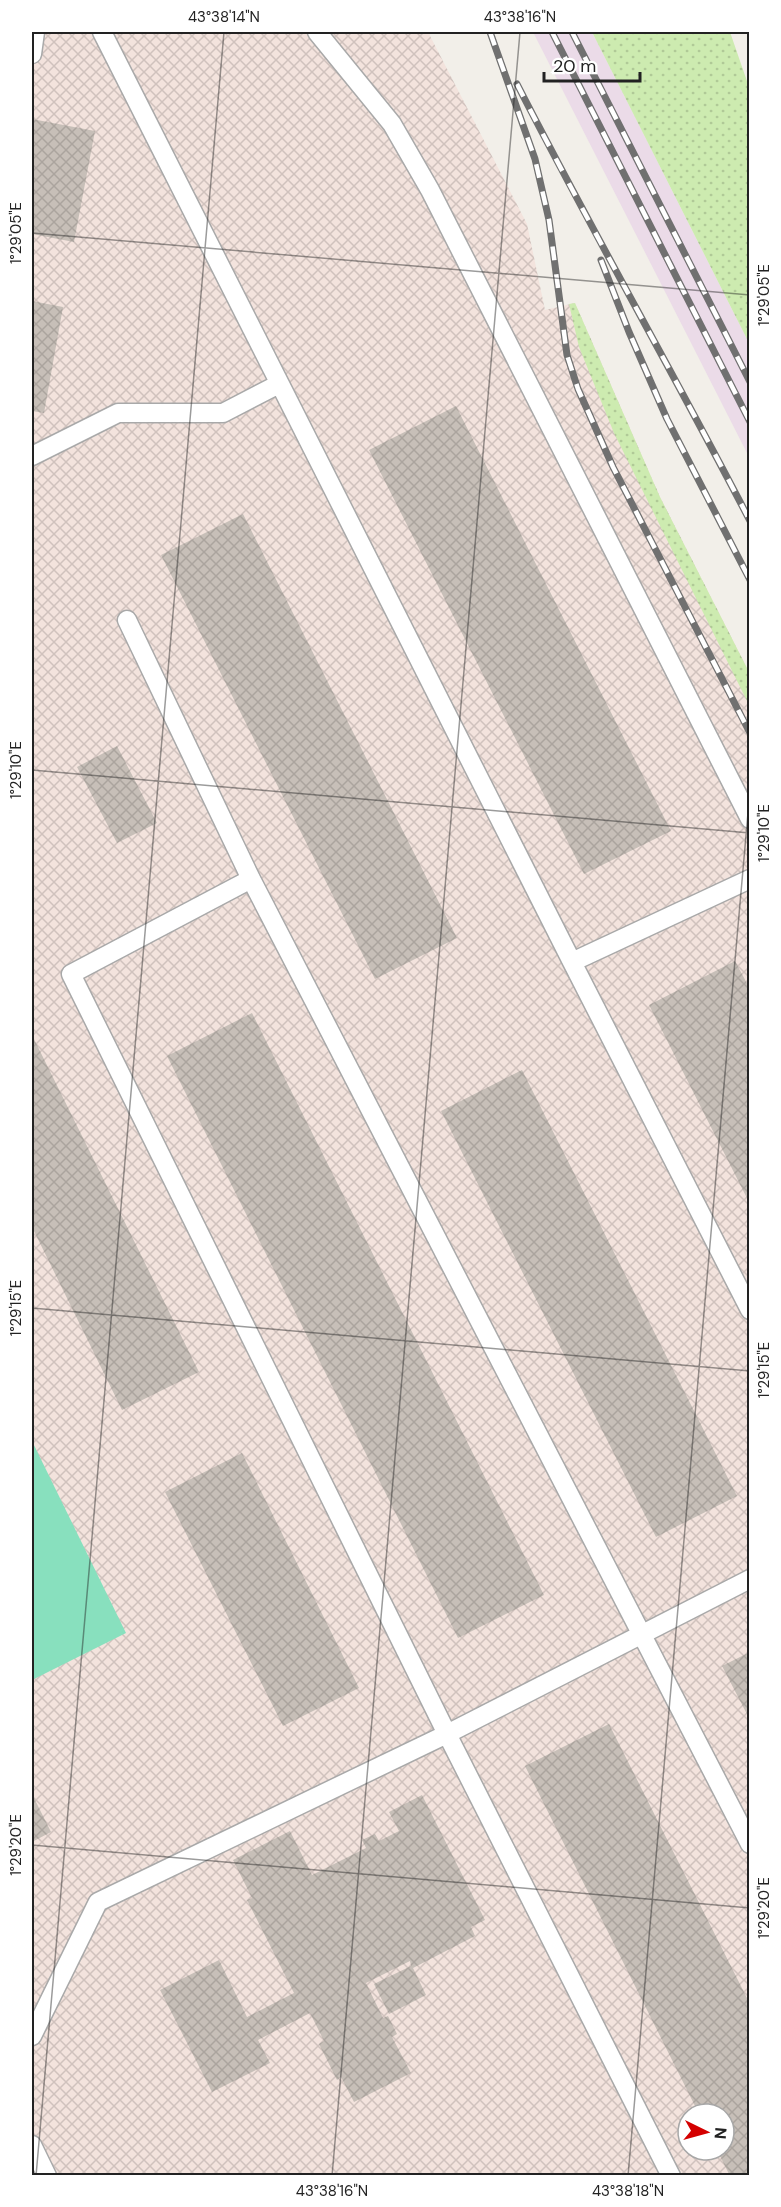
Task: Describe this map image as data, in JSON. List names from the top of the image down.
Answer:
{
  "scale_bar": "20 m",
  "north": "right",
  "coordinates": [
    "43°38'14\"N",
    "43°38'16\"N",
    "1°29'05\"E",
    "1°29'10\"E",
    "1°29'15\"E",
    "1°29'20\"E",
    "43°38'18\"N"
  ]
}
